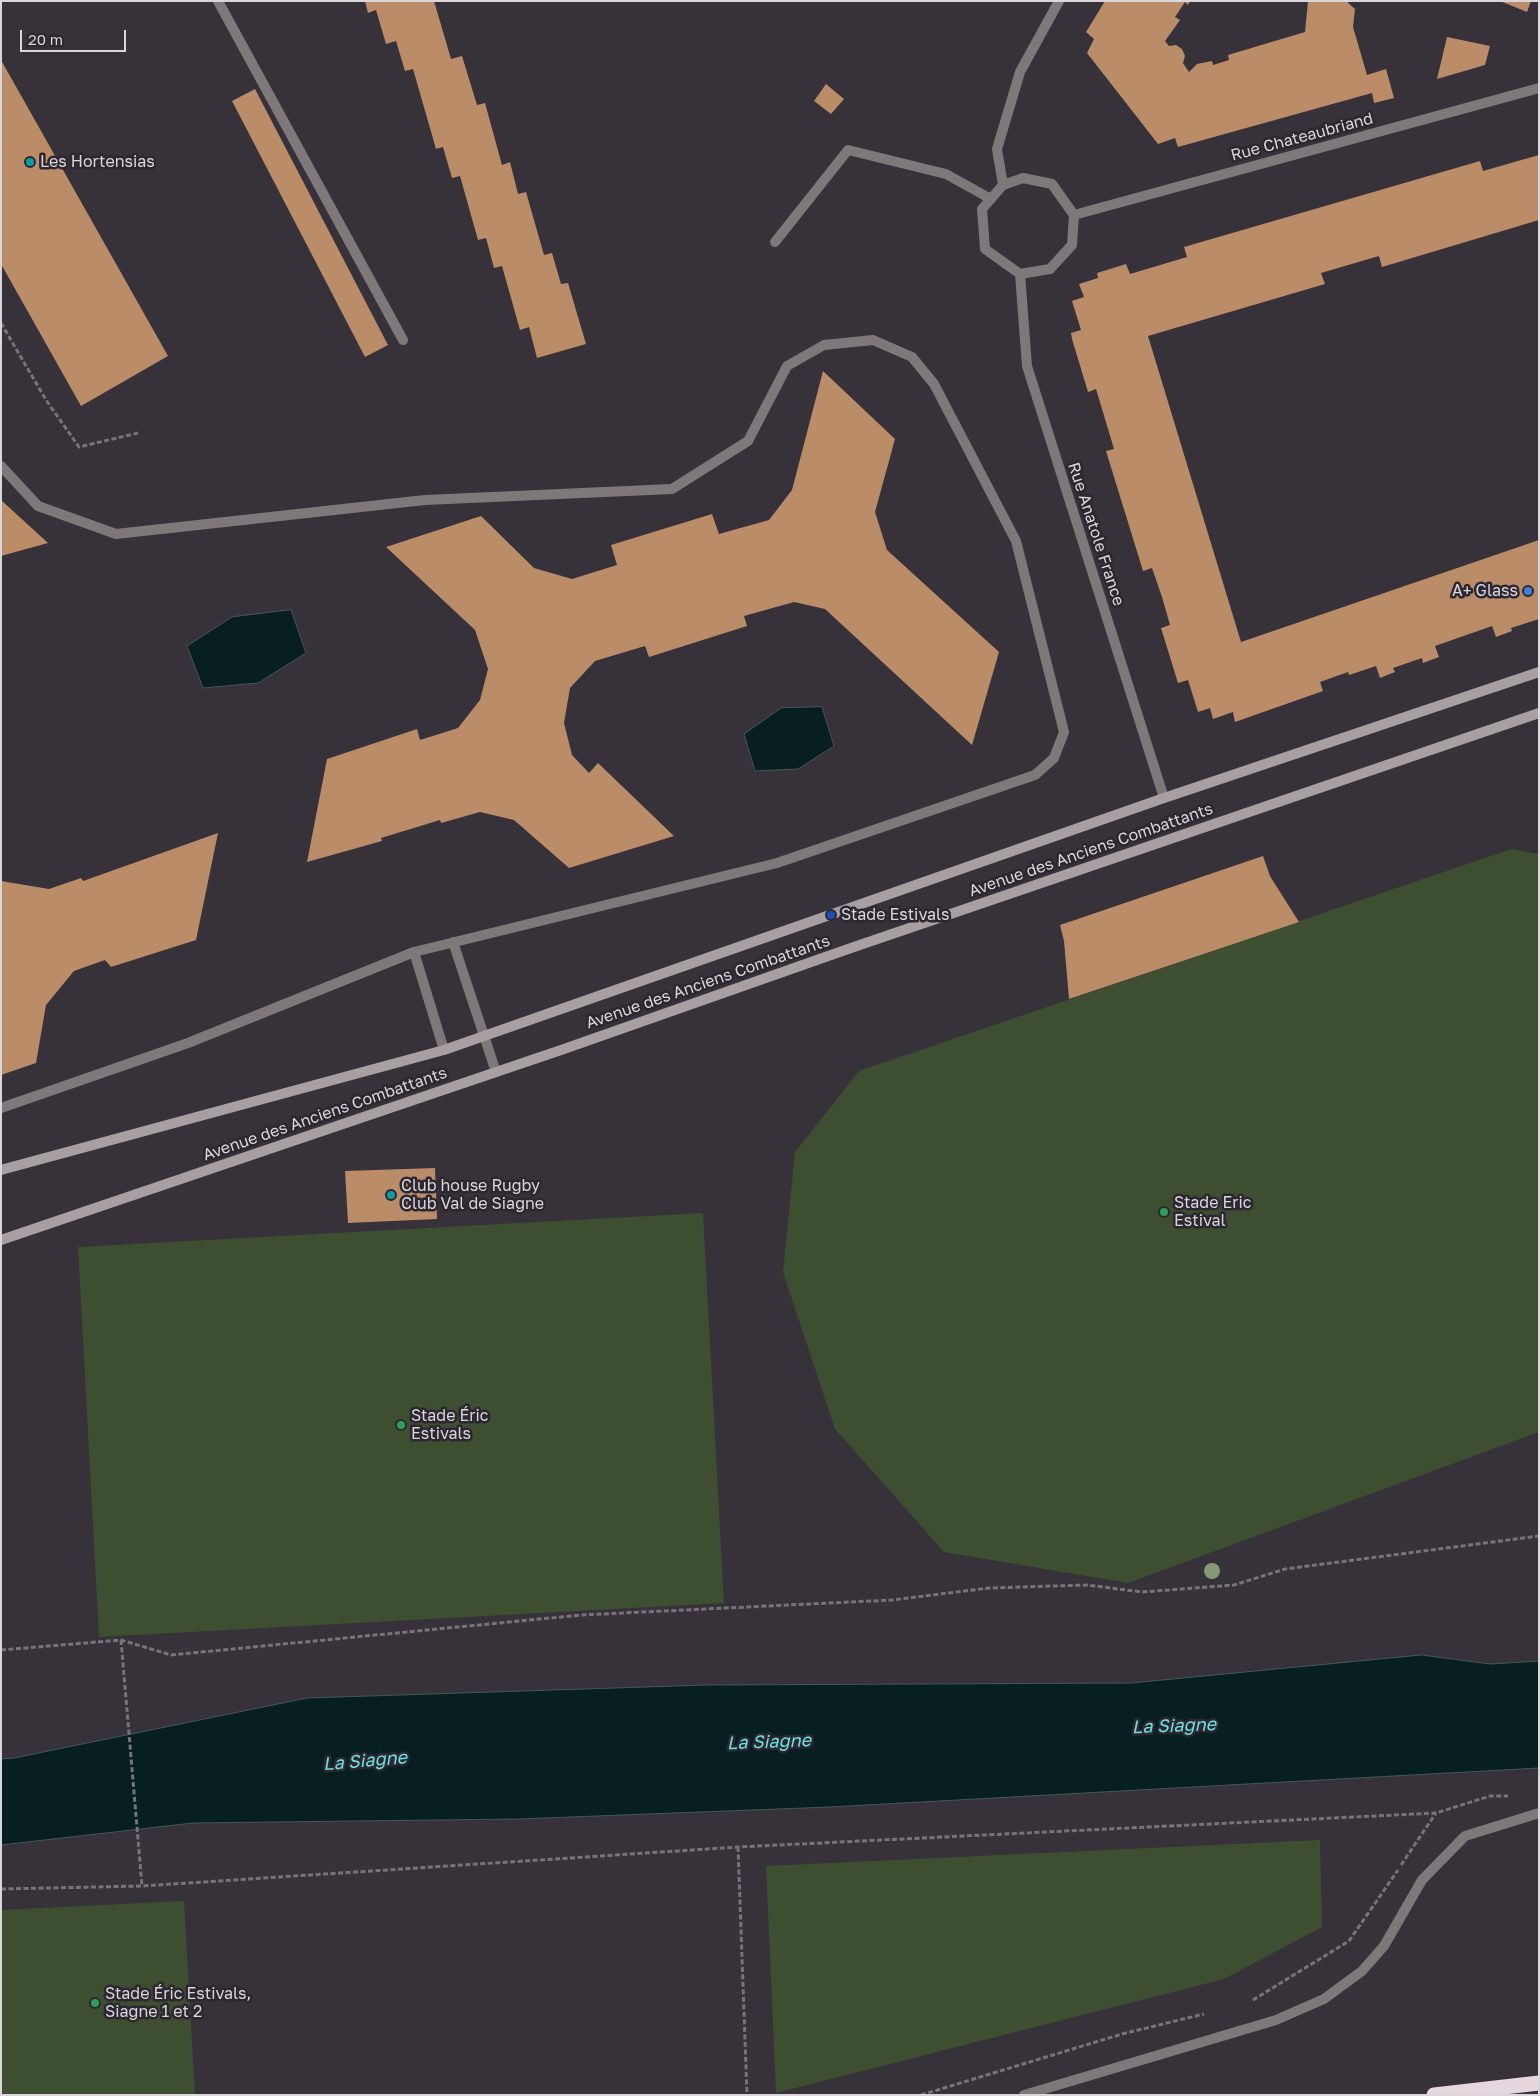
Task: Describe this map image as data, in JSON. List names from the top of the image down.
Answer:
{
  "streets": {
    "main road": ["Avenue des Anciens Combattants"],
    "street": ["Rue Chateaubriand", "Rue Anatole France"]
  },
  "crossings": [
    ["Rue Chateaubriand", "Rue Anatole France"],
    ["Rue Anatole France", "Avenue des Anciens Combattants"]
  ],
  "water": ["La Siagne"],
  "places": [
    "Les Hortensias",
    "A+ Glass",
    "Stade Estivals",
    "Club house Rugby Club Val de Siagne",
    "Stade Eric Estival",
    "Stade Éric Estivals",
    "Stade Éric Estivals, Siagne 1 et 2"
  ],
  "scale_bar": "20 m"
}
